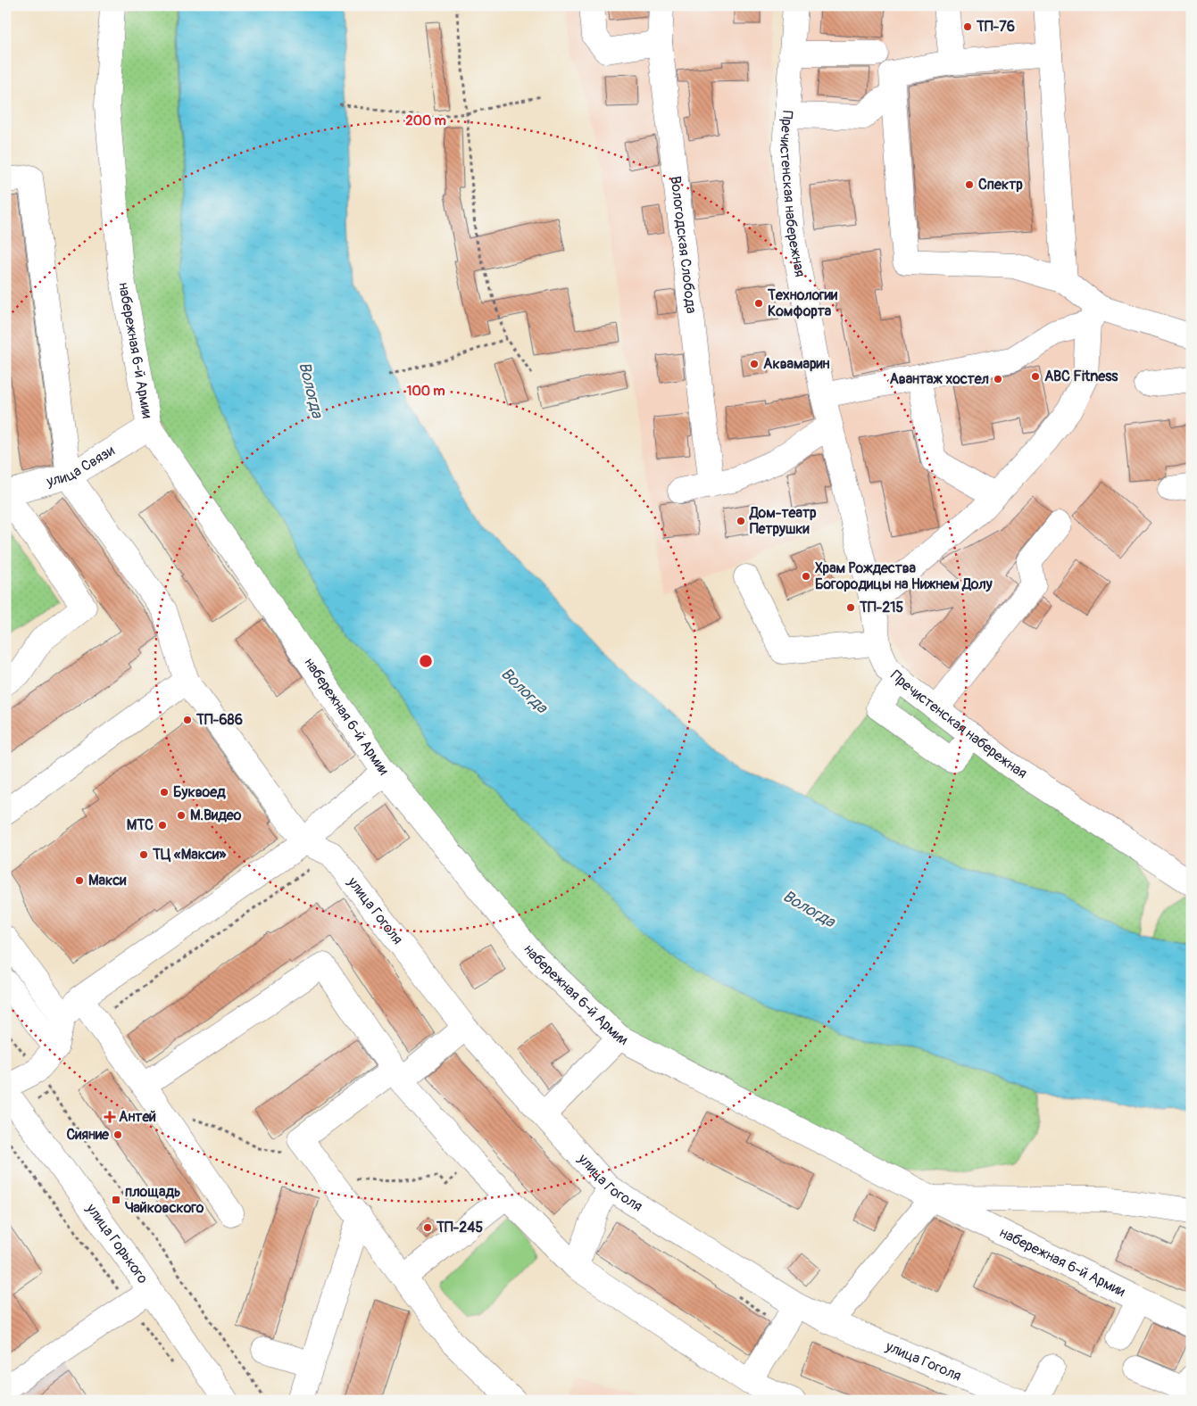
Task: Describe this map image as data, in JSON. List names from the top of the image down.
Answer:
{
  "streets": {
    "street": [
      "Пречистенская набережная",
      "Вологодская Слобода",
      "набережная 6-й Армии",
      "улица Связи",
      "улица Гоголя",
      "улица Горького"
    ]
  },
  "crossings": [
    ["набережная 6-й Армии", "улица Связи"]
  ],
  "water": ["Вологда"],
  "places": {
    "other": [
      "ТП-76",
      "Спектр",
      "Технологии Комфорта",
      "Аквамарин",
      "ABC Fitness",
      "Авантаж хостел",
      "Дом-театр Петрушки",
      "Храм Рождества Богородицы на Нижнем Долу",
      "ТП-215",
      "ТП-686",
      "Буквоед",
      "М.Видео",
      "МТС",
      "ТЦ «Макси»",
      "Макси",
      "Сияние",
      "ТП-245"
    ],
    "health": ["Антей"],
    "transit": ["площадь Чайковского"]
  },
  "rings": ["200 m", "100 m"]
}
